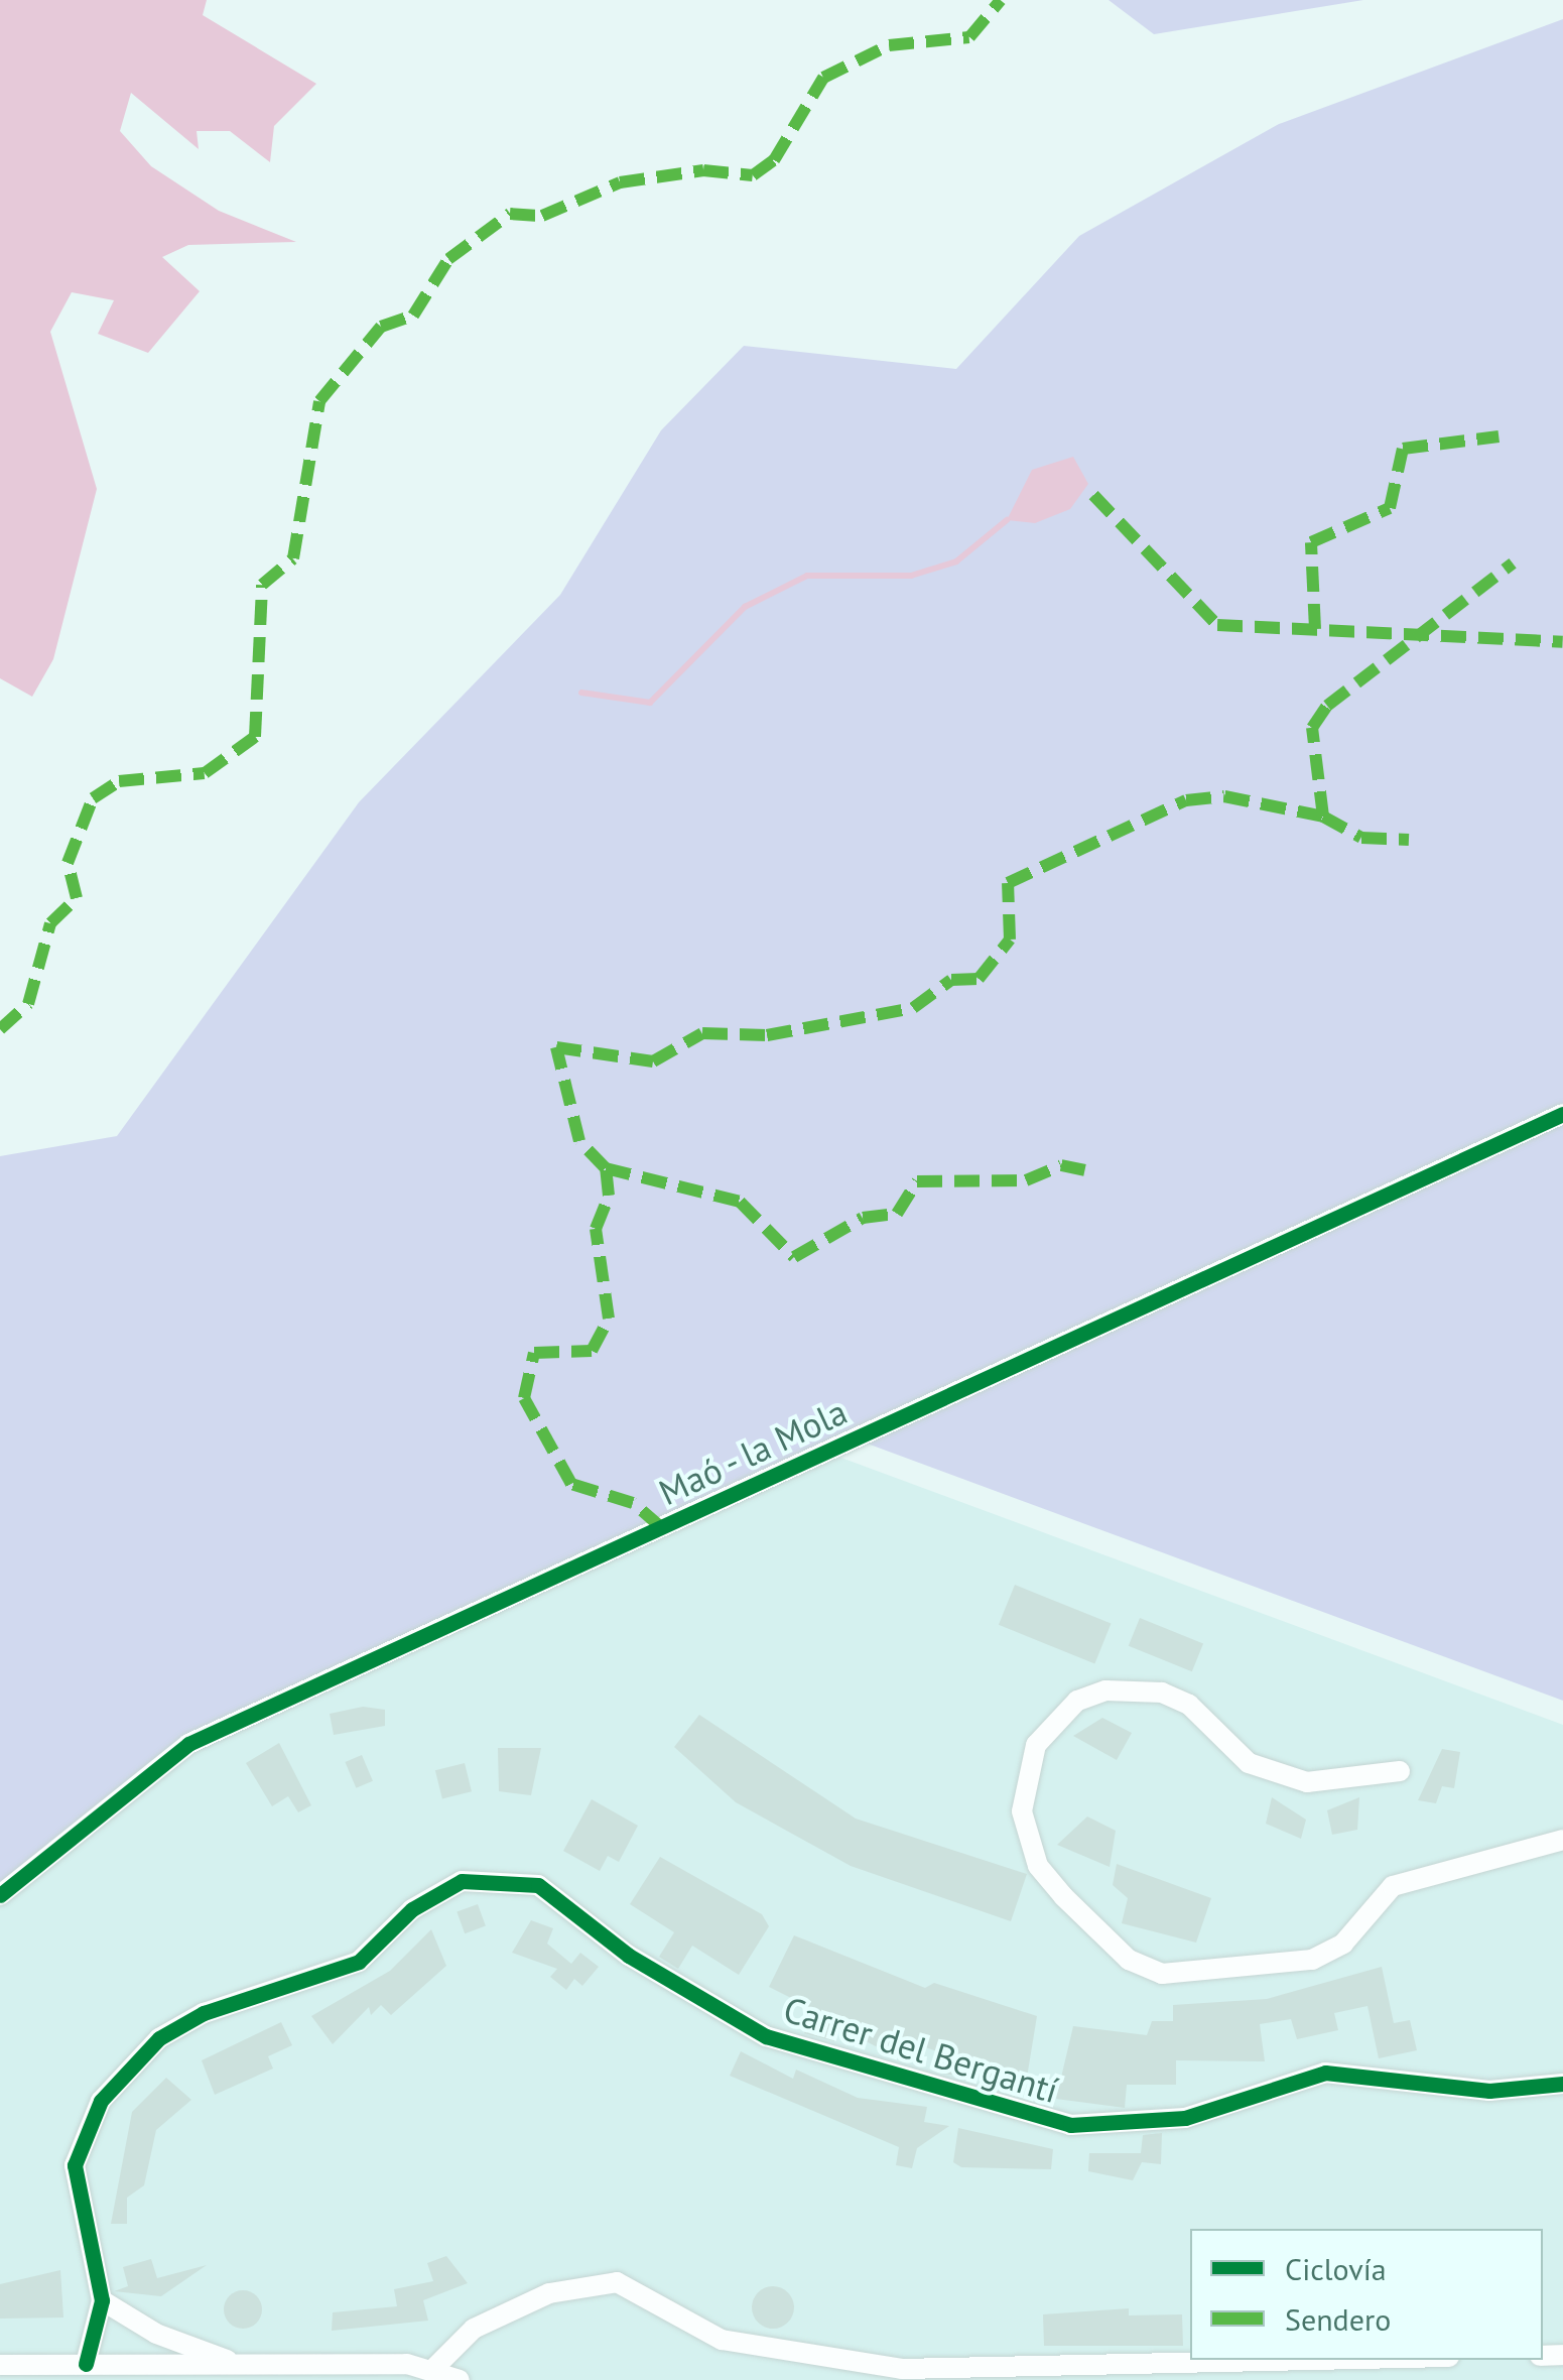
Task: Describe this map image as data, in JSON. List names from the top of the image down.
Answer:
{
  "streets": {
    "street": ["Maó - la Mola", "Carrer del Bergantí"]
  },
  "legend": ["Ciclovía", "Sendero"]
}
